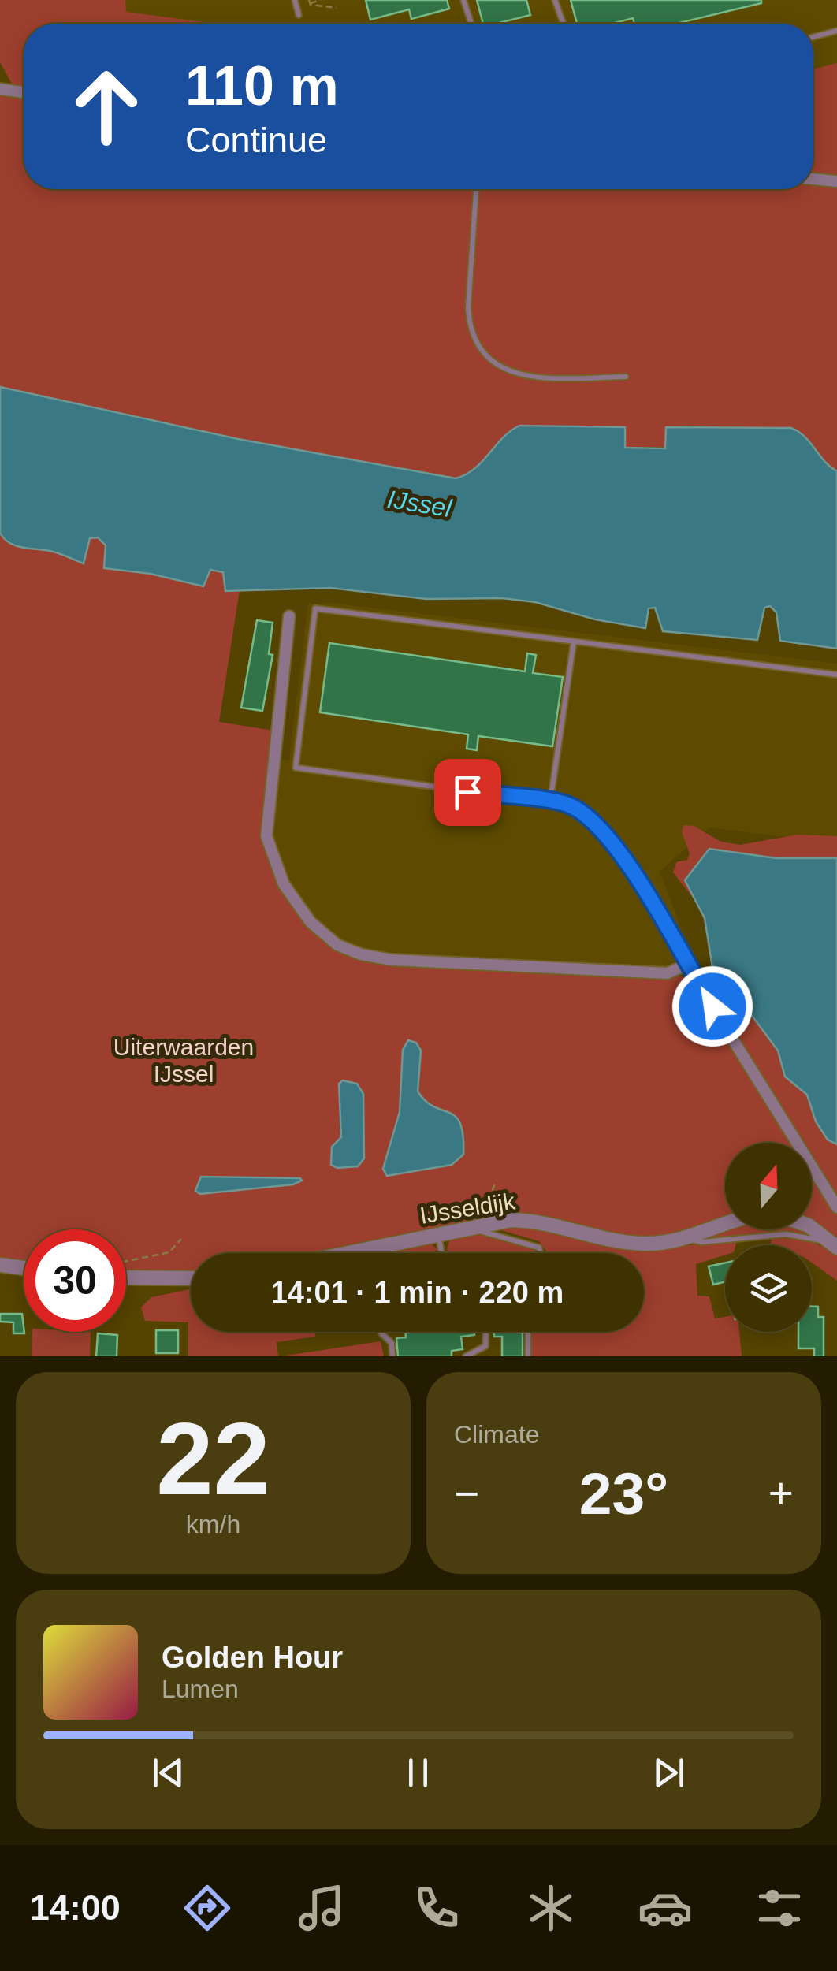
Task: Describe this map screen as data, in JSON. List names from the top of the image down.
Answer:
{
  "streets": {
    "street": ["IJsseldijk"]
  },
  "water": ["IJssel"],
  "parks": ["Uiterwaarden IJssel"],
  "north": "top",
  "page": {
    "turn": ["110 m", "Continue"],
    "limit": "30",
    "trip": "14:01 · 1 min · 220 m",
    "tile": [
      ["22", "km/h"],
      "Climate"
    ],
    "heat": ["−", "23°", "+"],
    "song": ["Golden Hour", "Lumen"],
    "tabs": "14:00"
  }
}
